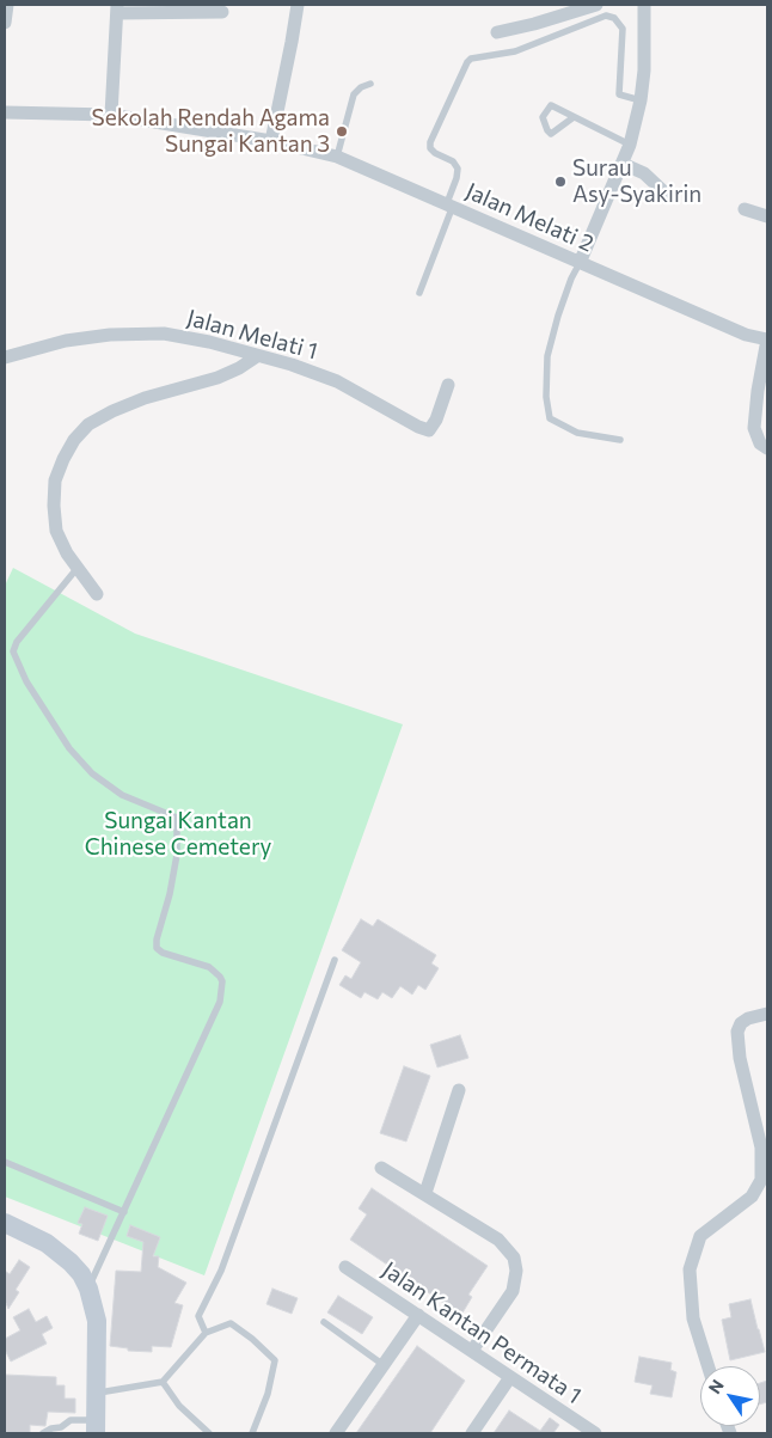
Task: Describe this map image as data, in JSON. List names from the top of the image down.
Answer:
{
  "streets": {
    "street": ["Jalan Melati 2", "Jalan Melati 1", "Jalan Kantan Permata 1"]
  },
  "parks": ["Sungai Kantan Chinese Cemetery"],
  "places": ["Sekolah Rendah Agama Sungai Kantan 3", "Surau Asy-Syakirin"],
  "north": "top left"
}
